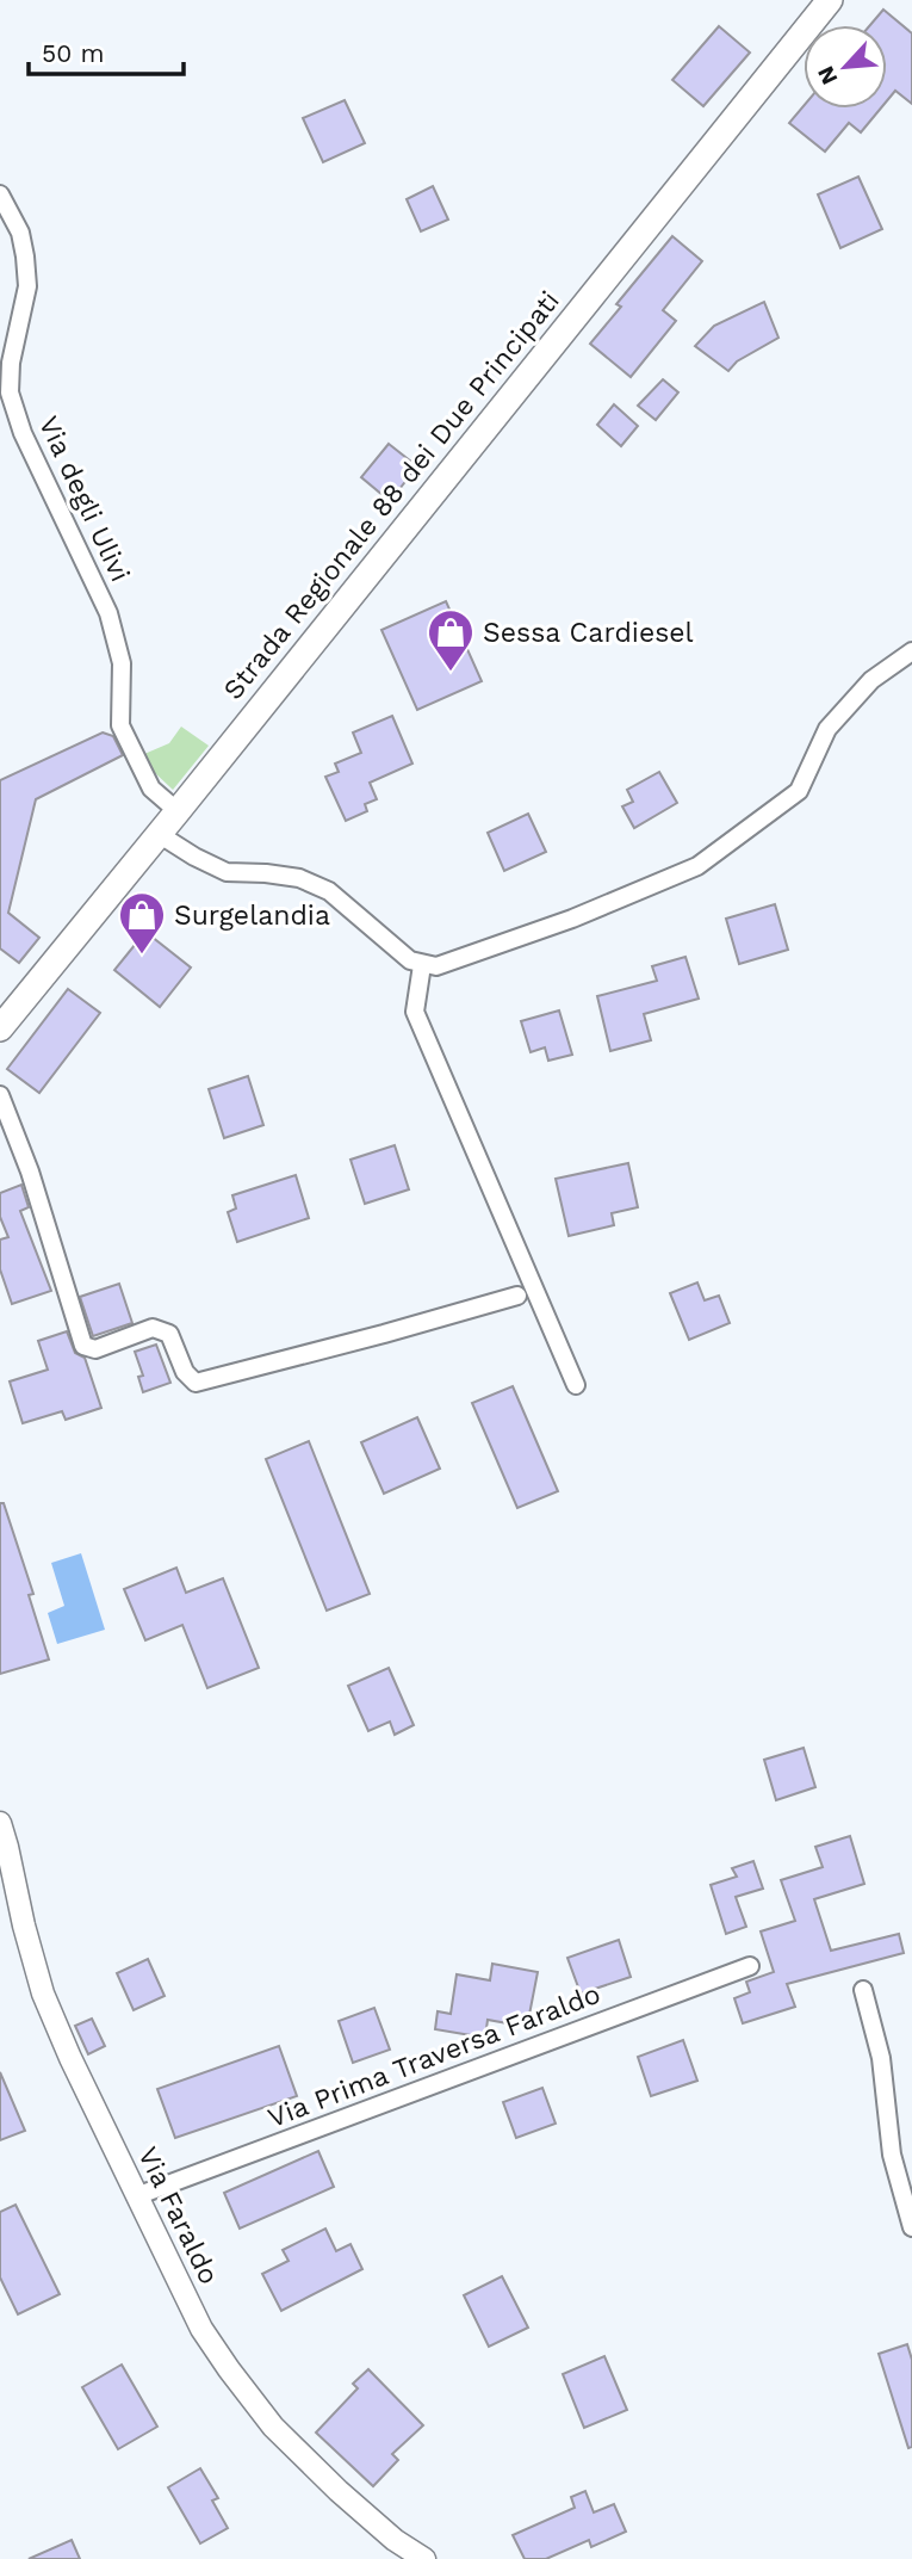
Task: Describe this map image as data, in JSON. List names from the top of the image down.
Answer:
{
  "streets": {
    "main road": ["Strada Regionale 88 dei Due Principati"],
    "street": ["Via degli Ulivi", "Via Prima Traversa Faraldo", "Via Faraldo"]
  },
  "crossings": [
    ["Strada Regionale 88 dei Due Principati", "Via degli Ulivi"],
    ["Via Prima Traversa Faraldo", "Via Faraldo"]
  ],
  "places": {
    "shop": ["Sessa Cardiesel", "Surgelandia"]
  },
  "scale_bar": "50 m",
  "north": "bottom left"
}
